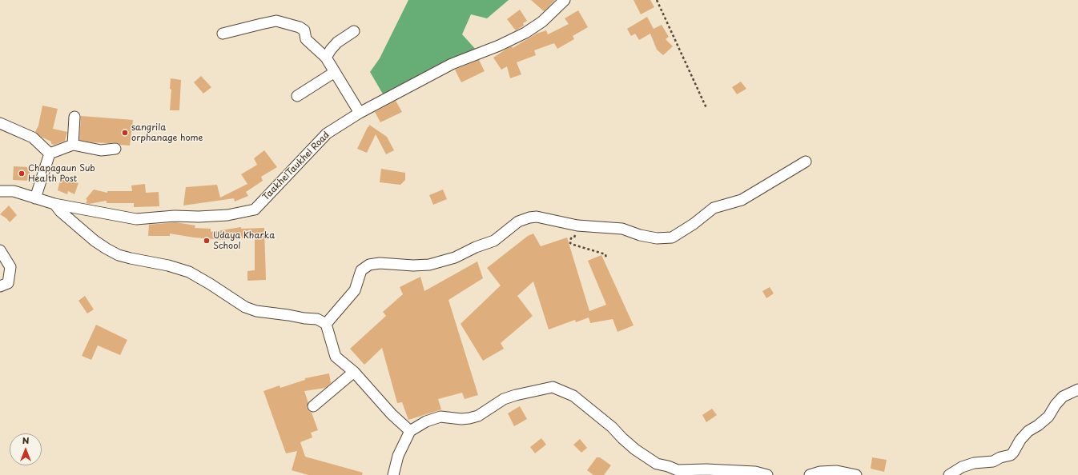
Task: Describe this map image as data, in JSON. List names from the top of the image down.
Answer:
{
  "streets": {
    "street": ["TaakhelTaukhel Road"]
  },
  "places": ["sangrila orphanage home", "Chapagaun Sub Health Post", "Udaya Kharka School"],
  "north": "top"
}
